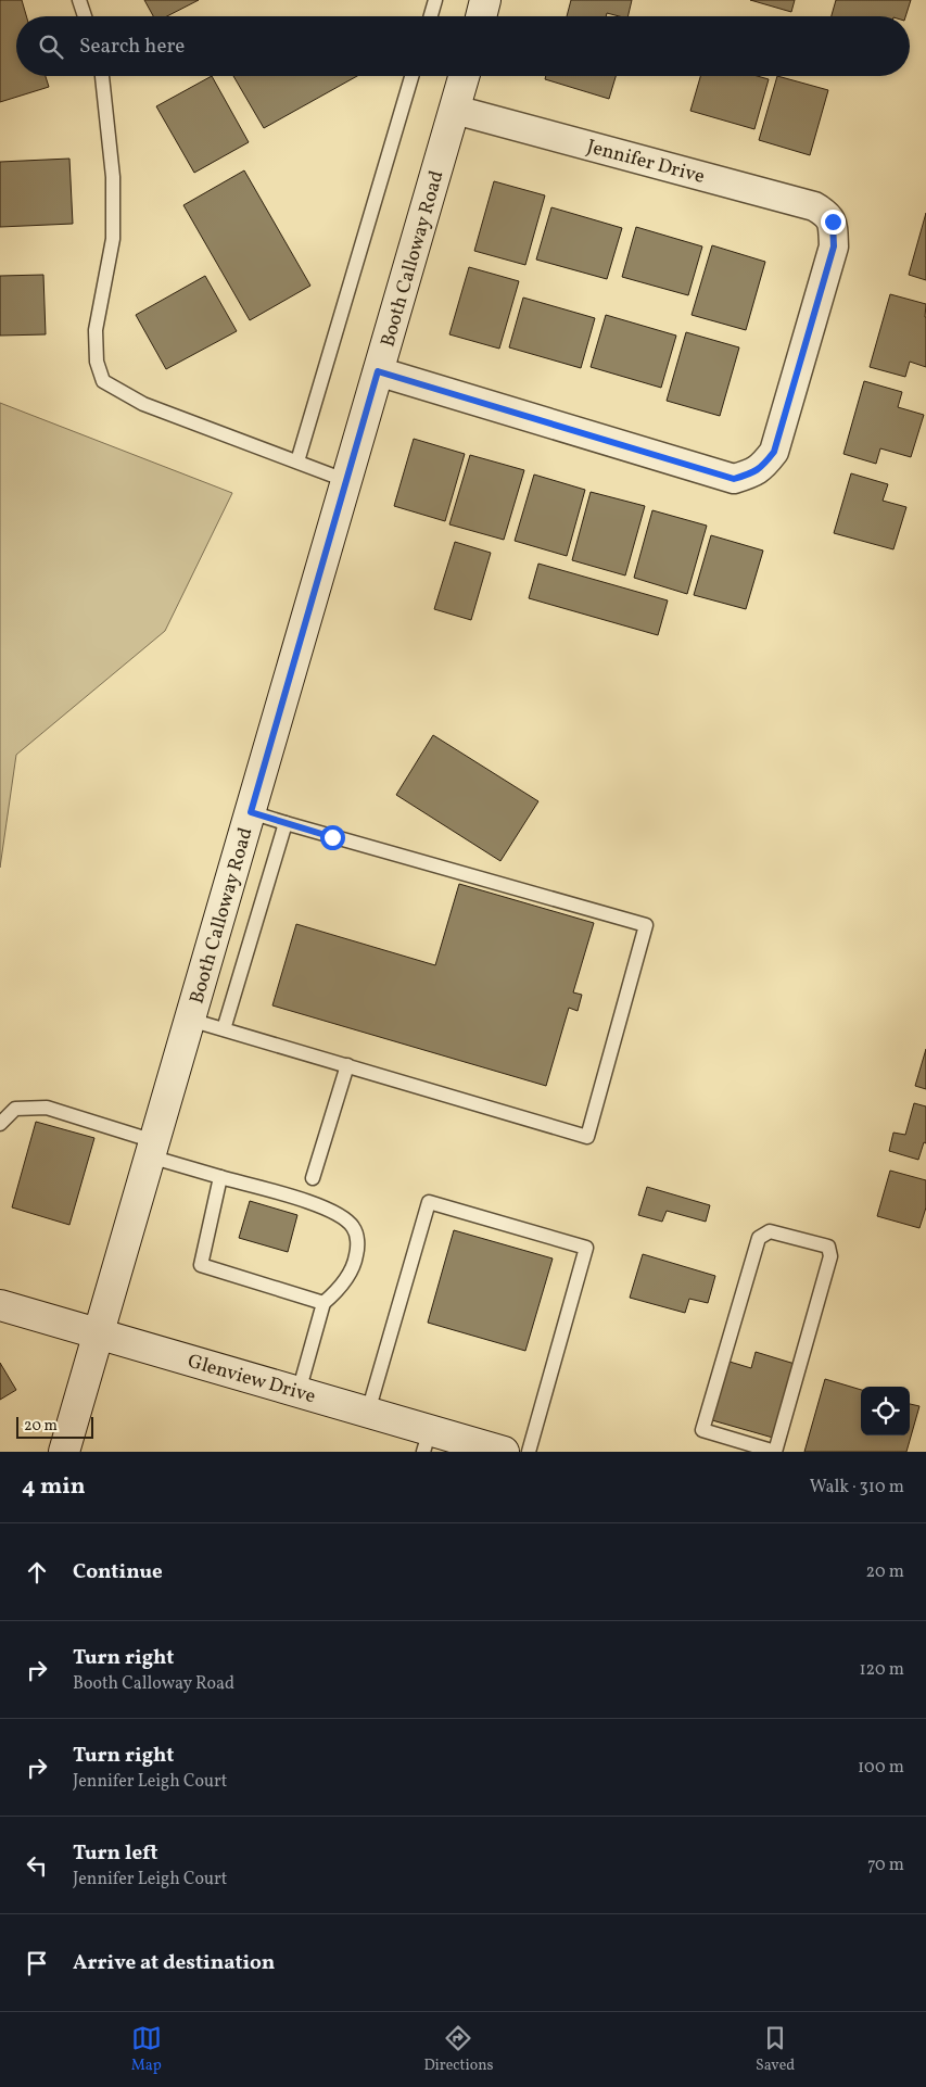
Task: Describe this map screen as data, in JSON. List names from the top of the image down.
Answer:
{
  "streets": {
    "street": ["Jennifer Drive", "Booth Calloway Road", "Glenview Drive"]
  },
  "crossings": [
    ["Jennifer Drive", "Booth Calloway Road"],
    ["Booth Calloway Road", "Glenview Drive"]
  ],
  "scale_bar": "20 m",
  "page": {
    "search": "Search here",
    "scale": "20 m",
    "heading": ["4 min", "Walk · 310 m"],
    "list": [
      ["Continue", "20 m"],
      ["Turn right", "Booth Calloway Road", "120 m"],
      ["Turn right", "Jennifer Leigh Court", "100 m"],
      ["Turn left", "Jennifer Leigh Court", "70 m"],
      "Arrive at destination"
    ],
    "nav": ["Map", "Directions", "Saved"]
  }
}
